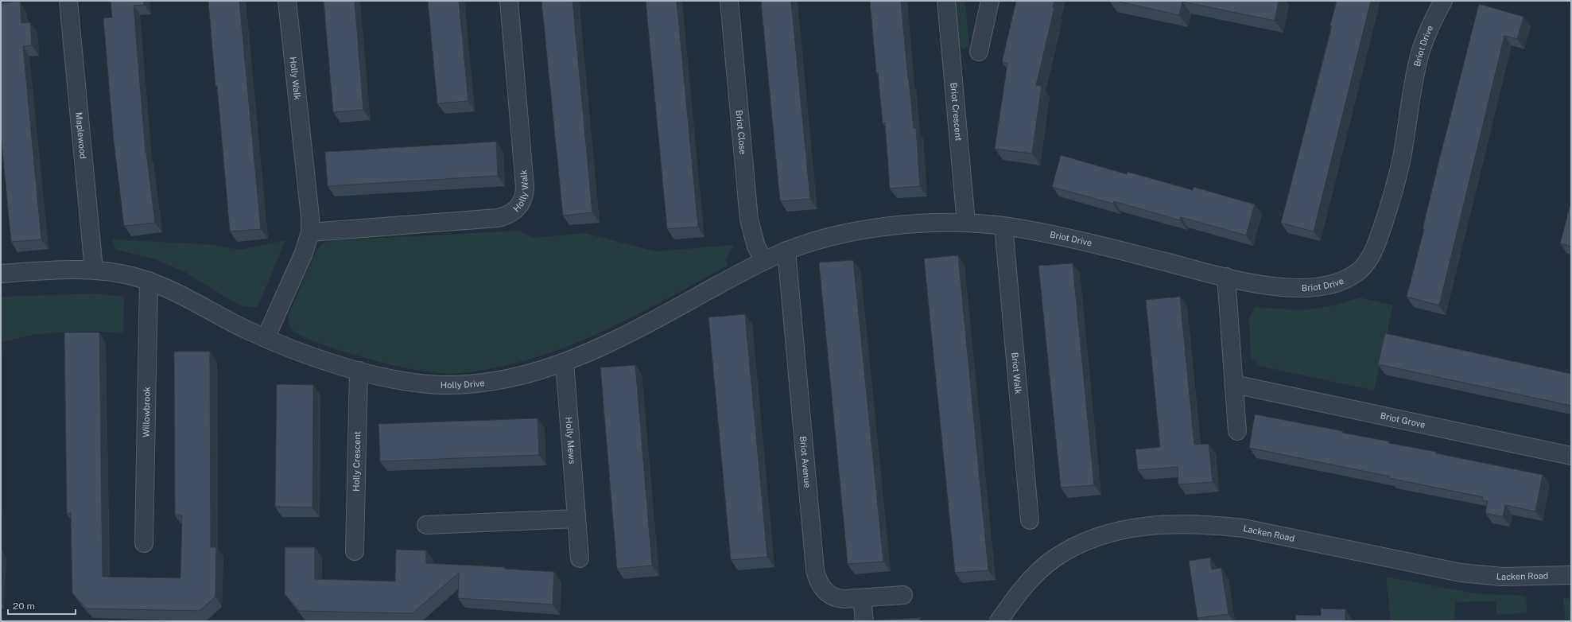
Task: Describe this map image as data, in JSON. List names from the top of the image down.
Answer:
{
  "streets": {
    "street": [
      "Briot Drive",
      "Holly Walk",
      "Briot Crescent",
      "Briot Close",
      "Maplewood",
      "Briot Walk",
      "Holly Drive",
      "Willowbrook",
      "Briot Grove",
      "Holly Mews",
      "Holly Crescent",
      "Briot Avenue",
      "Lacken Road"
    ]
  },
  "crossings": [
    ["Briot Drive", "Briot Crescent"],
    ["Briot Drive", "Briot Close"],
    ["Briot Drive", "Briot Walk"],
    ["Briot Drive", "Holly Drive"],
    ["Briot Drive", "Briot Avenue"],
    ["Holly Walk", "Holly Drive"],
    ["Briot Close", "Holly Drive"],
    ["Maplewood", "Holly Drive"],
    ["Holly Drive", "Willowbrook"],
    ["Holly Drive", "Holly Mews"],
    ["Holly Drive", "Holly Crescent"]
  ],
  "scale_bar": "20 m"
}
